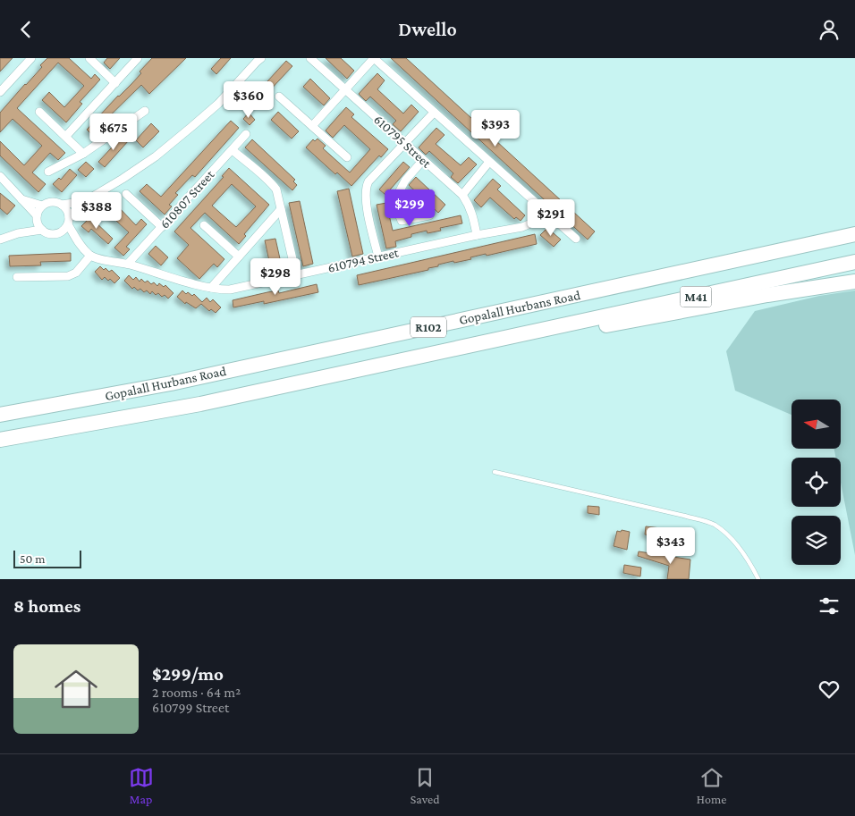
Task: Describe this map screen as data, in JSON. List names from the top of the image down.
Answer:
{
  "streets": {
    "highway": ["M41", "Gopalall Hurbans Road", "R102"],
    "street": ["610795 Street", "610807 Street", "610794 Street"]
  },
  "crossings": [
    ["610795 Street", "610794 Street"],
    ["610807 Street", "610794 Street"]
  ],
  "scale_bar": "50 m",
  "north": "left",
  "page": {
    "header": "Dwello",
    "price": [
      "$360",
      "$393",
      "$675",
      "$299",
      "$388",
      "$291",
      "$298",
      "$343"
    ],
    "scale": "50 m",
    "heading": "8 homes",
    "list": [
      {
        "name": "$299/mo",
        "note": "2 rooms · 64 m² · 610799 Street"
      }
    ],
    "tabs": ["Map", "Saved", "Home"]
  }
}
